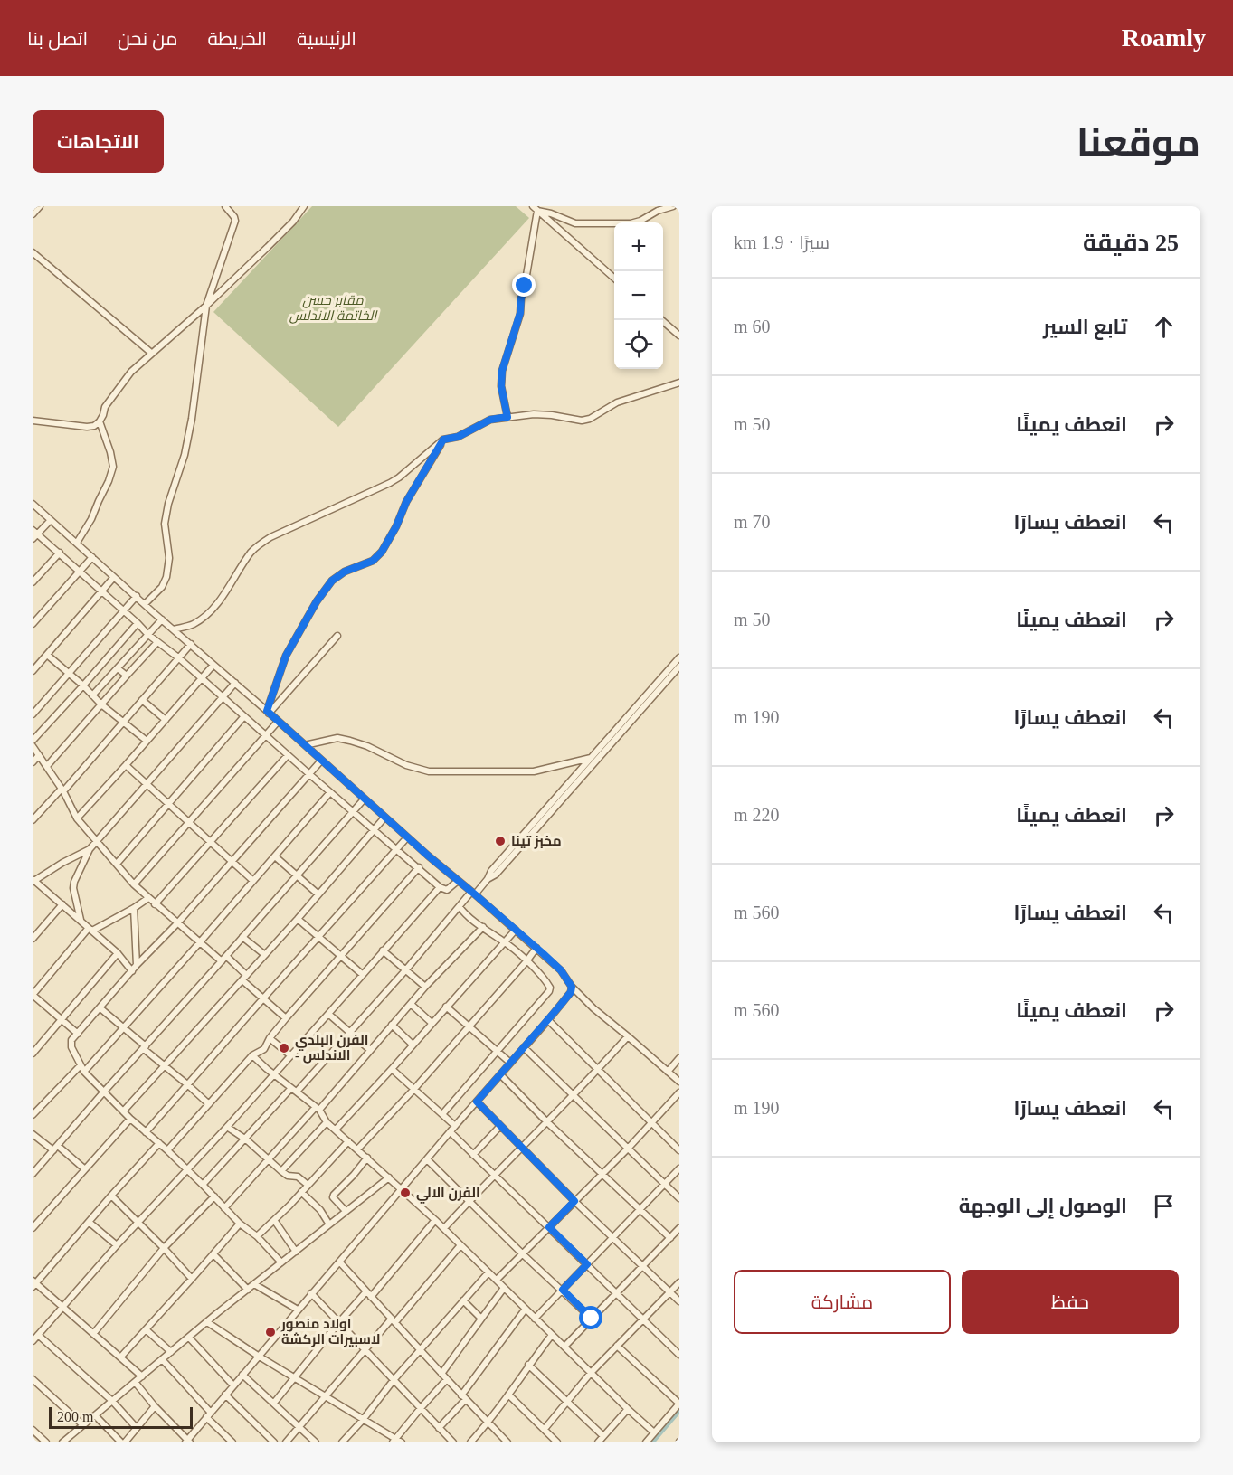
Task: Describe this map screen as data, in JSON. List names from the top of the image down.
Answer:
{
  "parks": ["مقابر حسن الخاتمة الاندلس"],
  "places": [
    "مخبز تينا",
    "الفرن البلدي - الاندلس",
    "الفرن الالي",
    "اولاد منصور لاسبيرات الركشة"
  ],
  "scale_bar": "200 m",
  "page": {
    "header": "Roamly",
    "nav": [
      "الرئيسية",
      "الخريطة",
      "من نحن",
      "اتصل بنا"
    ],
    "title": "موقعنا",
    "buttons": [
      "الاتجاهات",
      ["حفظ", "مشاركة"]
    ],
    "heading": ["25 دقيقة", "سيرًا · 1.9 km"],
    "map_buttons": ["+", "−"],
    "list": [
      ["تابع السير", "60 m"],
      ["انعطف يمينًا", "50 m"],
      ["انعطف يسارًا", "70 m"],
      ["انعطف يمينًا", "50 m"],
      ["انعطف يسارًا", "190 m"],
      ["انعطف يمينًا", "220 m"],
      ["انعطف يسارًا", "560 m"],
      ["انعطف يمينًا", "560 m"],
      ["انعطف يسارًا", "190 m"],
      "الوصول إلى الوجهة"
    ],
    "scale": "200 m"
  }
}
